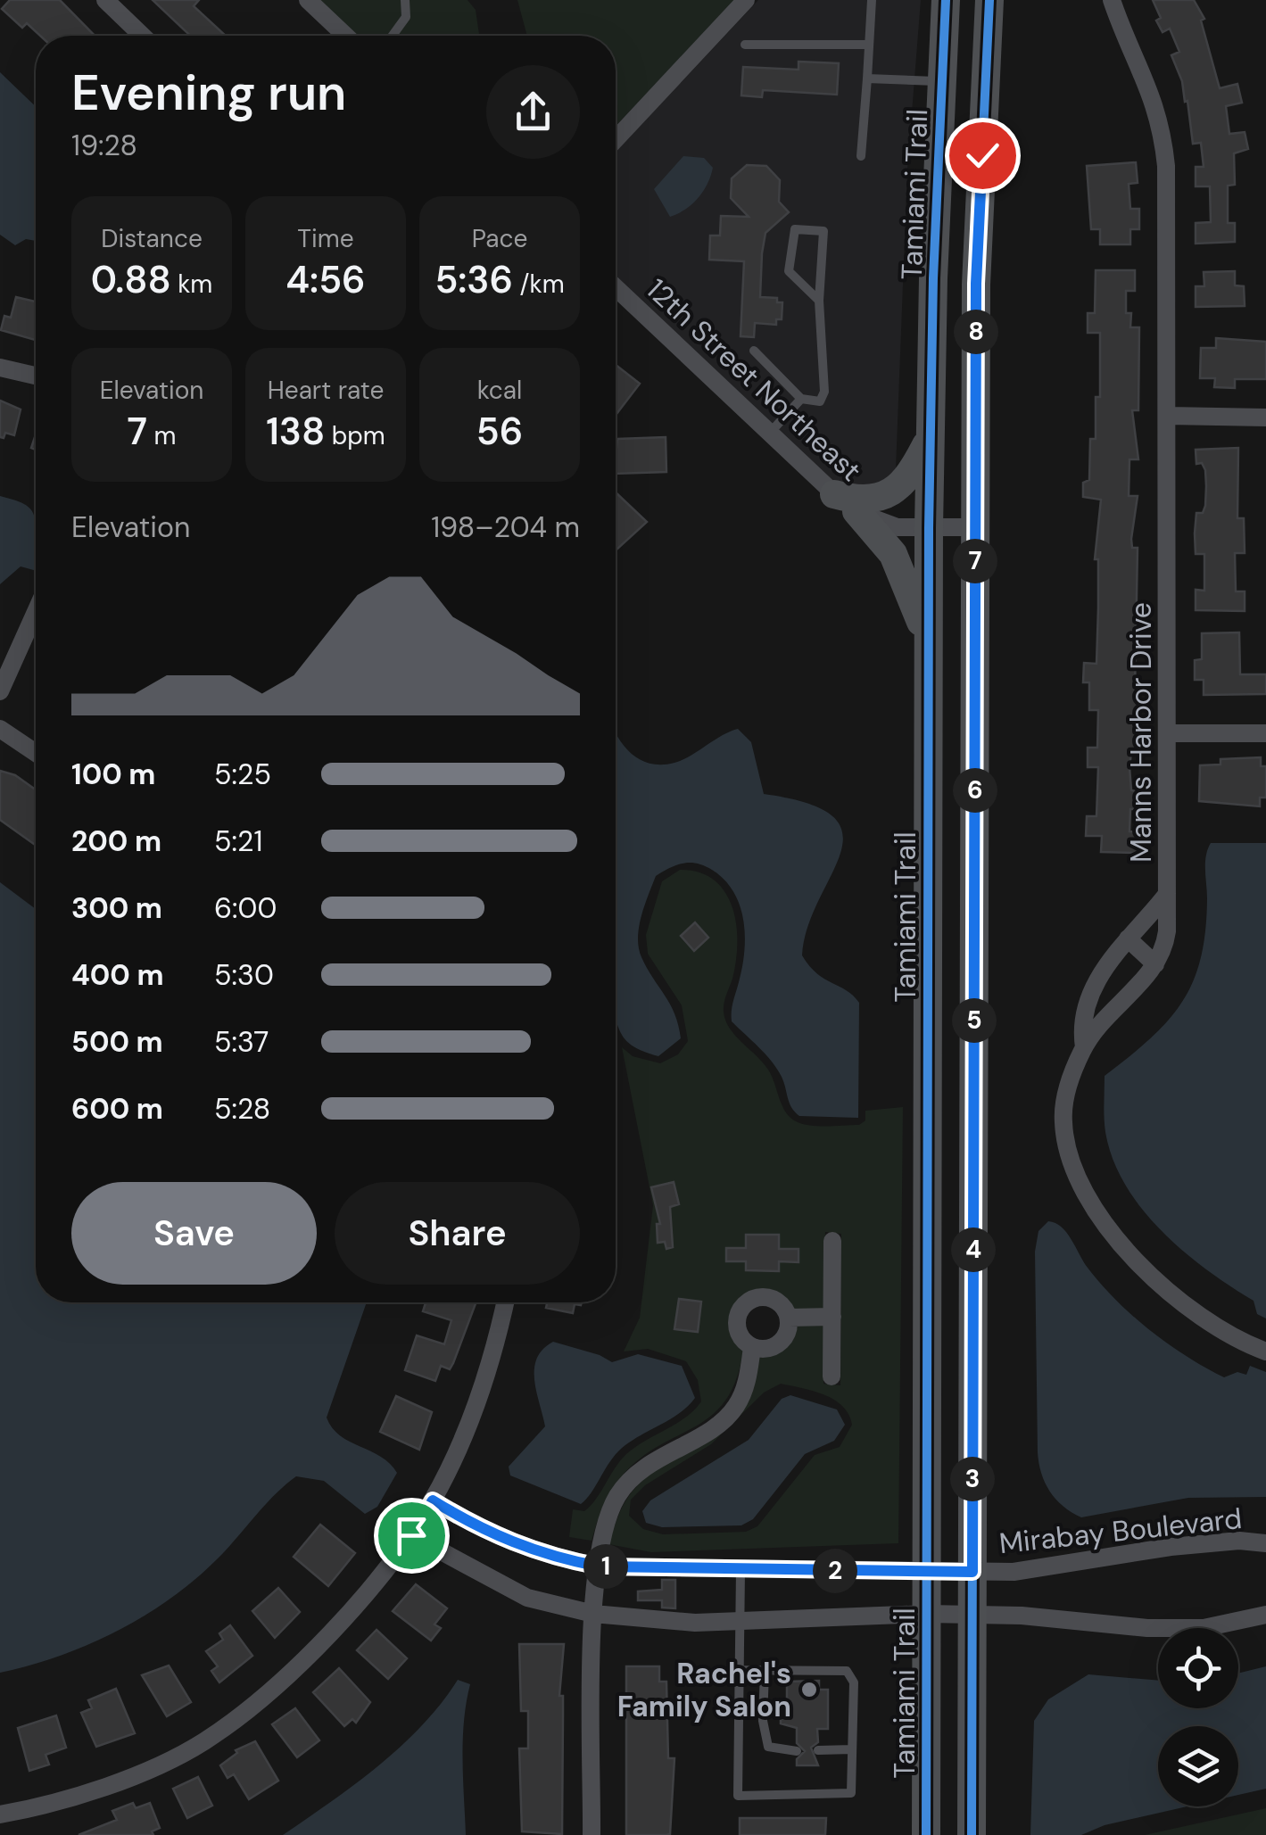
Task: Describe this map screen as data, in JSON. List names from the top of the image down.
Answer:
{
  "streets": {
    "main road": ["Tamiami Trail"],
    "street": ["12th Street Northeast", "Manns Harbor Drive", "Mirabay Boulevard"]
  },
  "crossings": [
    ["Tamiami Trail", "12th Street Northeast"],
    ["Tamiami Trail", "Mirabay Boulevard"]
  ],
  "places": ["Rachel's Family Salon"],
  "page": {
    "heading": ["Evening run", "19:28"],
    "stats": [
      ["Distance", "0.88 km"],
      ["Time", "4:56"],
      ["Pace", "5:36 /km"],
      ["Elevation", "7 m"],
      ["Heart rate", "138 bpm"],
      ["kcal", "56"]
    ],
    "pins": [
      "8",
      "7",
      "6",
      "5",
      "4",
      "3",
      "1",
      "2"
    ],
    "chart": ["Elevation", "198–204 m"],
    "list": [
      {
        "name": "100 m",
        "note": "5:25"
      },
      {
        "name": "200 m",
        "note": "5:21"
      },
      {
        "name": "300 m",
        "note": "6:00"
      },
      {
        "name": "400 m",
        "note": "5:30"
      },
      {
        "name": "500 m",
        "note": "5:37"
      },
      {
        "name": "600 m",
        "note": "5:28"
      }
    ],
    "buttons": ["Save", "Share"]
  }
}
